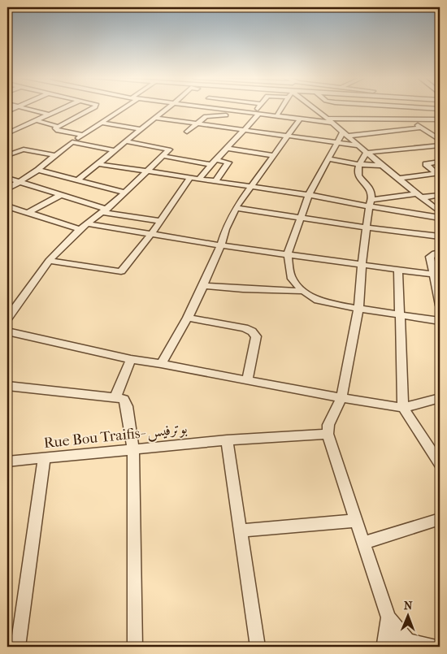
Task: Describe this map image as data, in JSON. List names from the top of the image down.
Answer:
{
  "streets": {
    "street": ["Rue Bou Traifis- بوترفيس"]
  },
  "north": "top"
}
